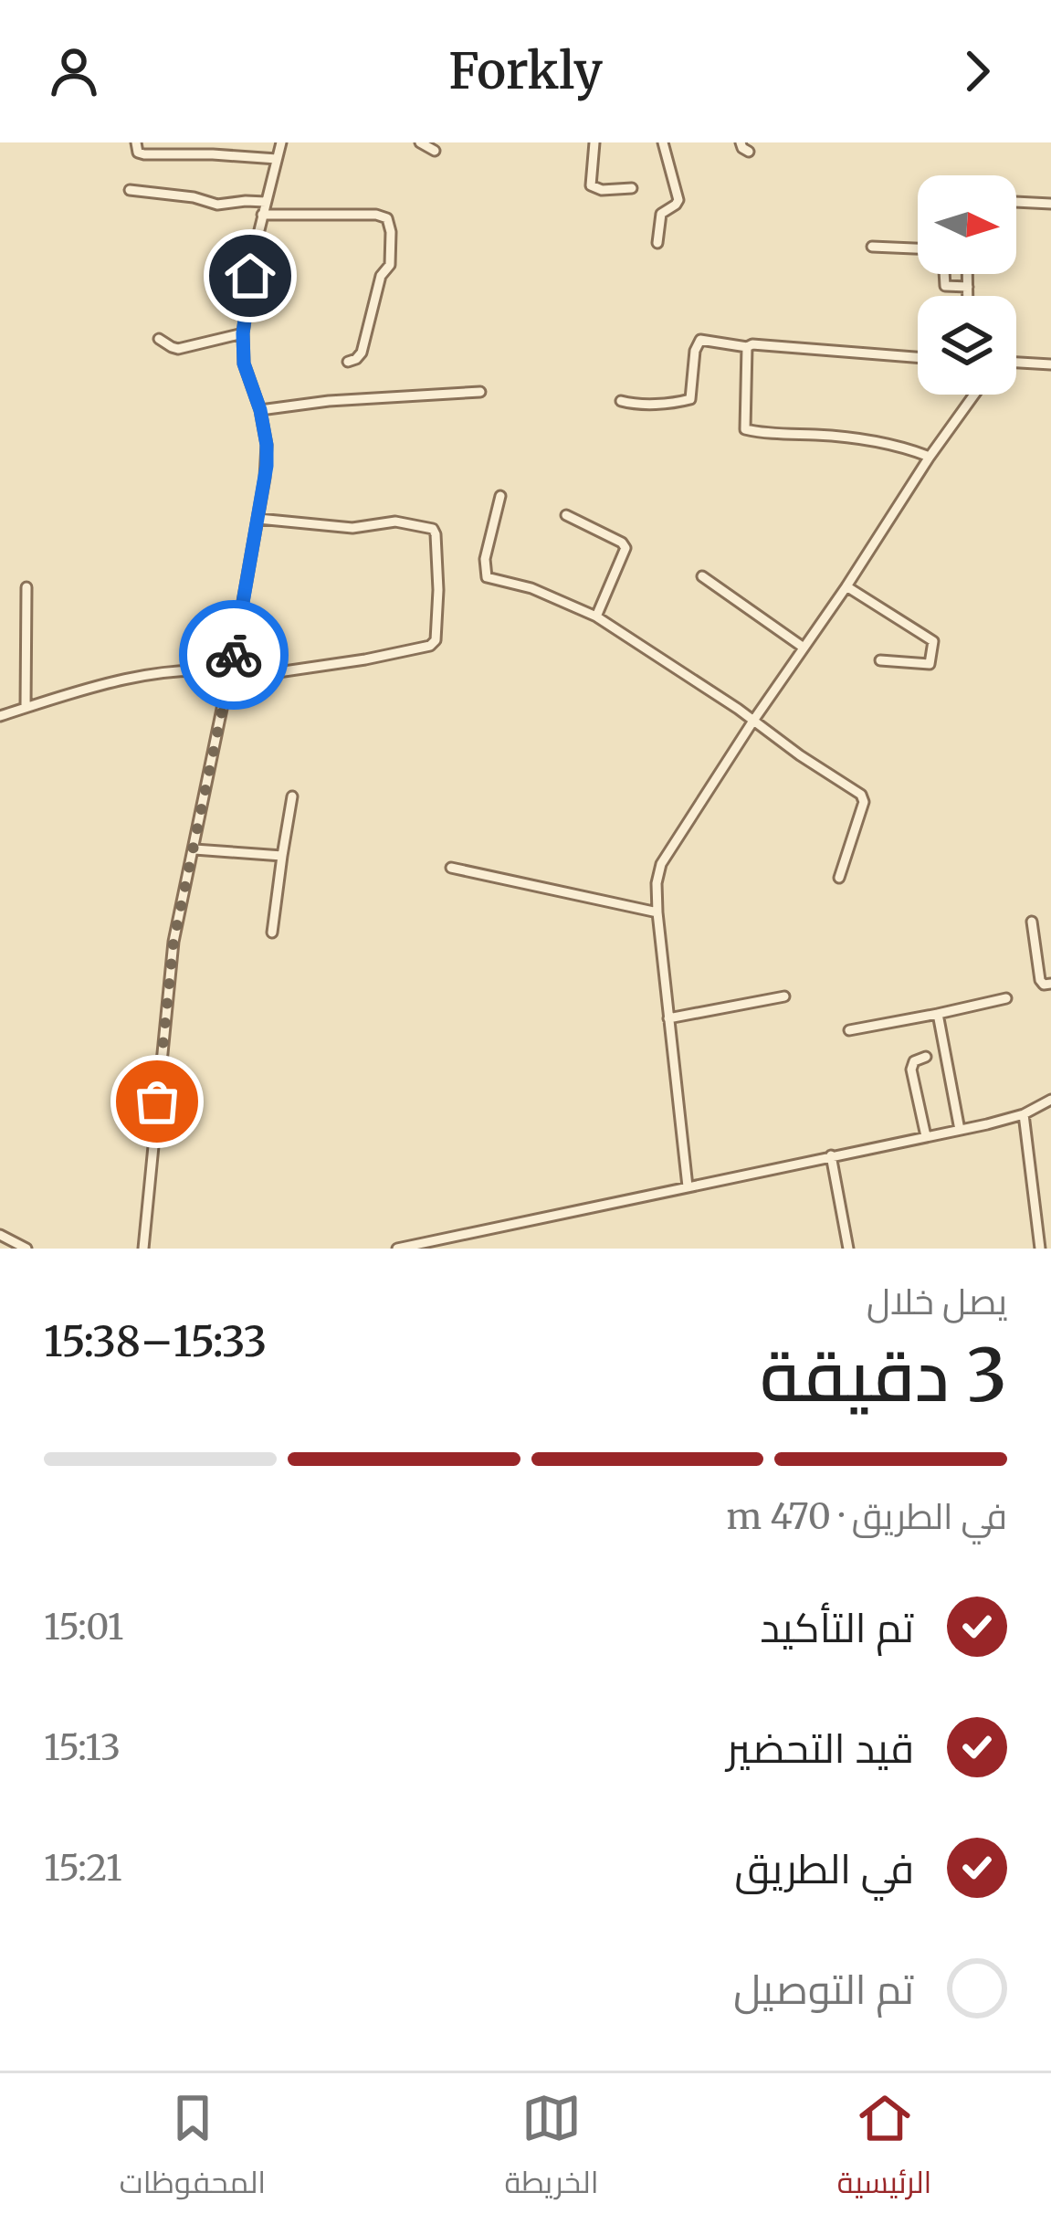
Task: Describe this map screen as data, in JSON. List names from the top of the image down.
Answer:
{
  "north": "right",
  "page": {
    "header": "Forkly",
    "heading": ["3 دقيقة", "يصل خلال", "15:33–15:38"],
    "bar": "في الطريق · 470 m",
    "list": [
      ["تم التأكيد", "15:01"],
      ["قيد التحضير", "15:13"],
      ["في الطريق", "15:21"],
      "تم التوصيل"
    ],
    "tabs": ["الرئيسية", "الخريطة", "المحفوظات"]
  }
}
